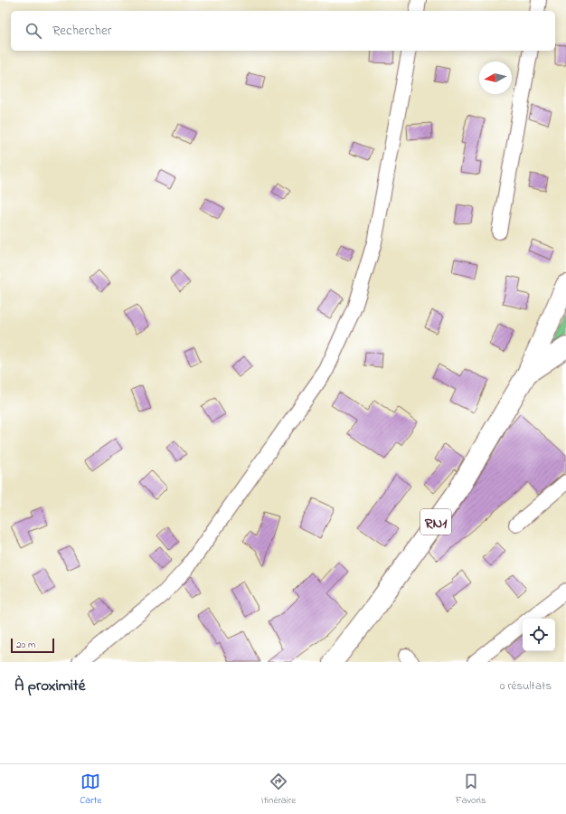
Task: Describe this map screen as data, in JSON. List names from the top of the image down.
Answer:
{
  "streets": {
    "main road": ["RN1"]
  },
  "scale_bar": "20 m",
  "north": "left",
  "page": {
    "search": "Rechercher",
    "scale": "20 m",
    "heading": ["À proximité", "0 résultats"],
    "nav": ["Carte", "Itinéraire", "Favoris"]
  }
}
